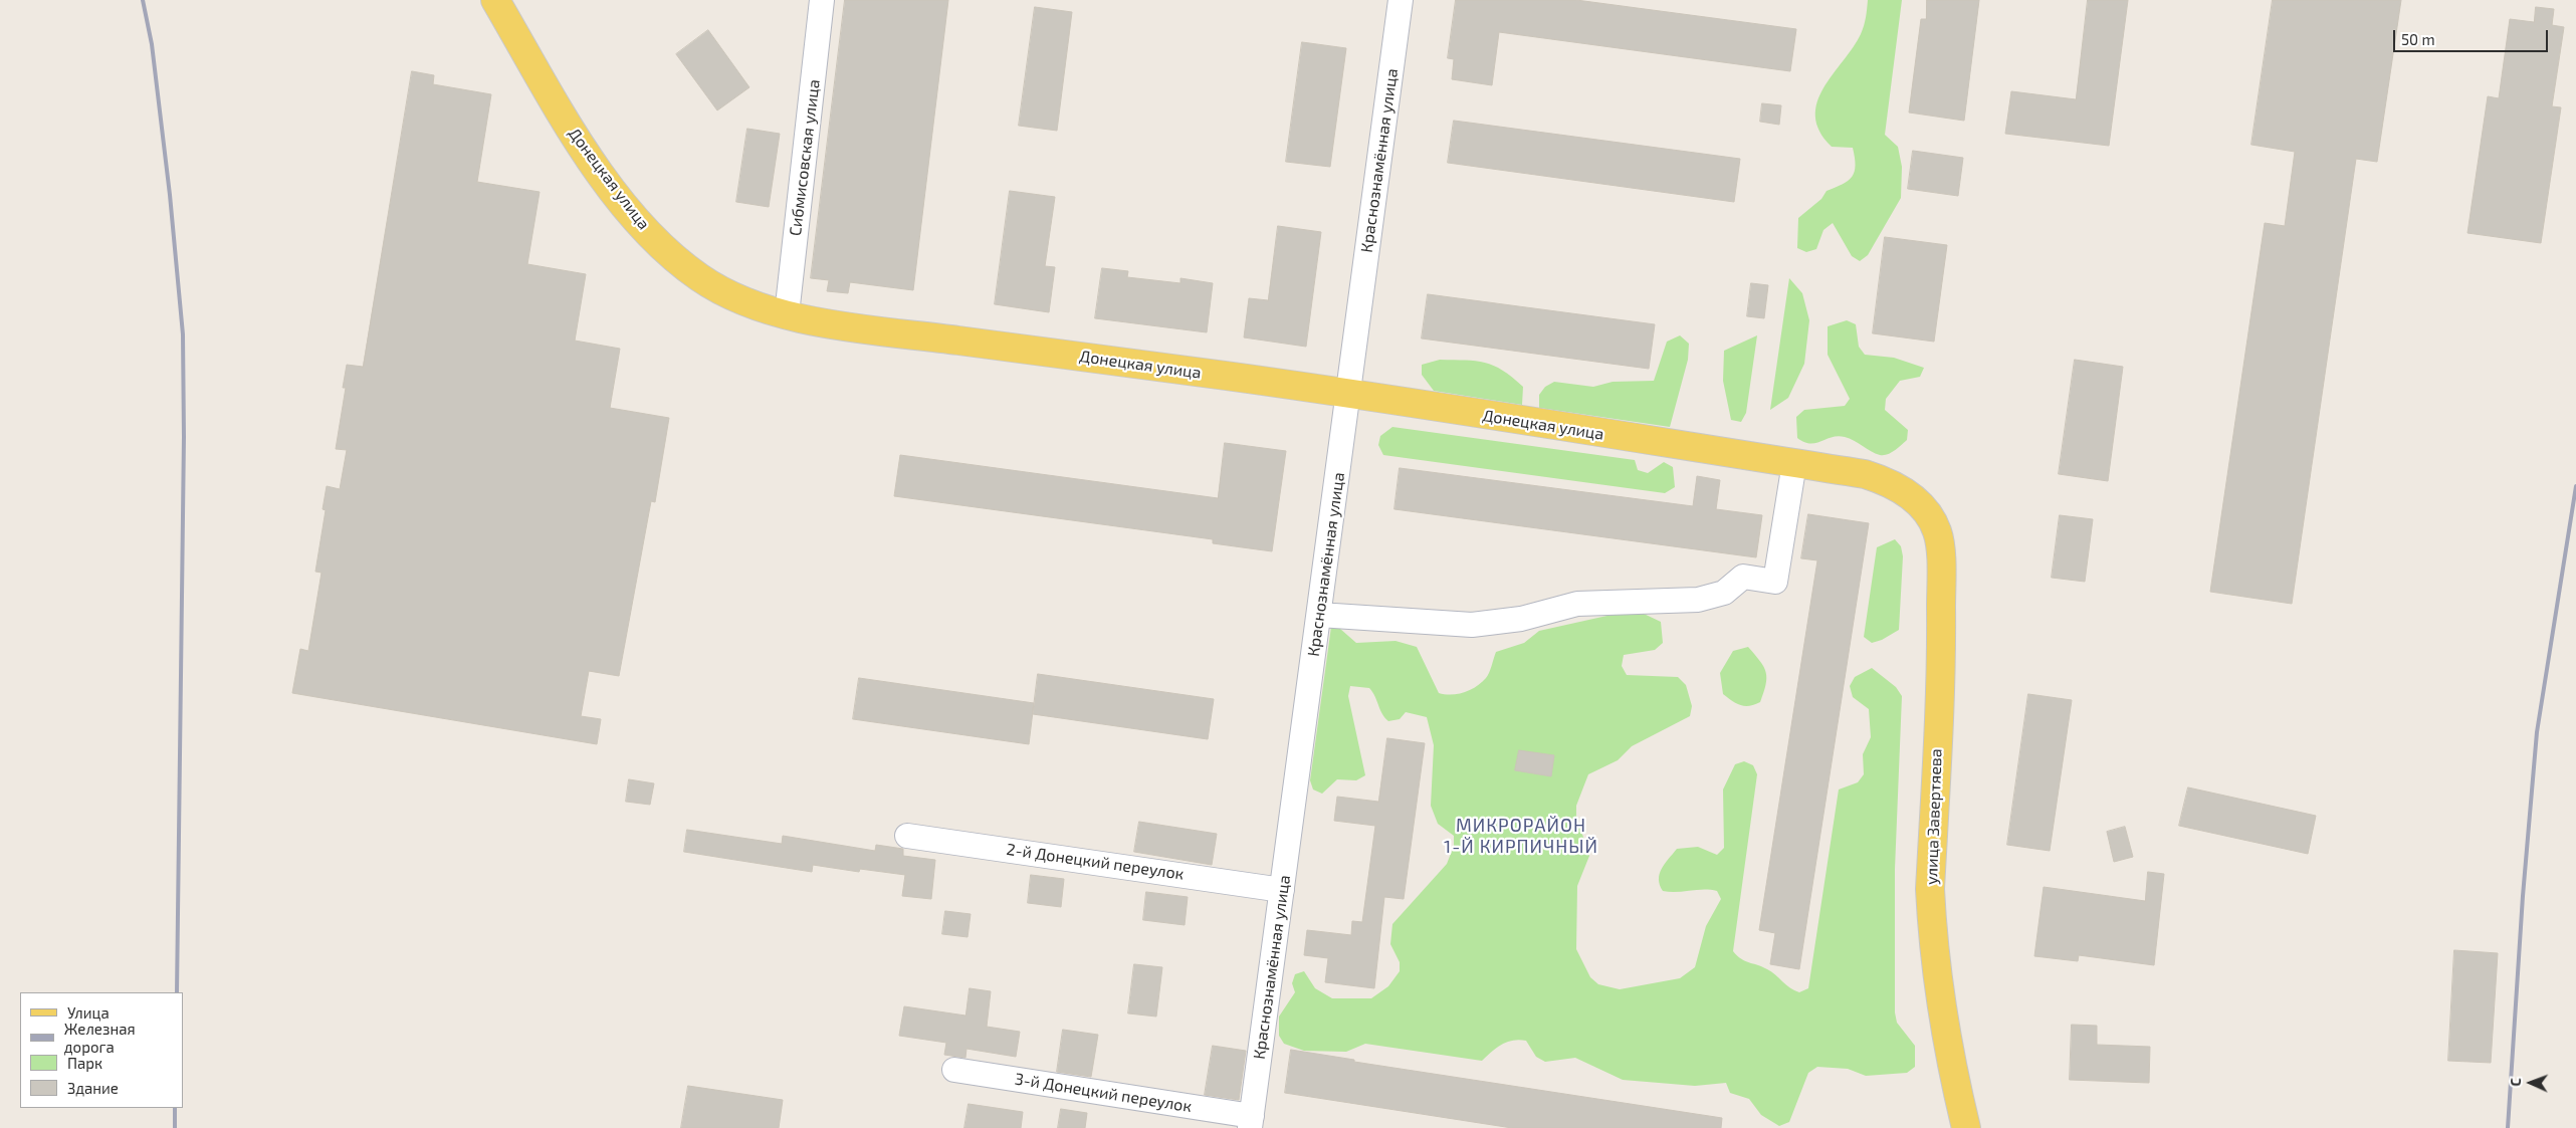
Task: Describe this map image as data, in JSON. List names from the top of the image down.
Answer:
{
  "streets": {
    "main road": ["Донецкая улица", "улица Завертяева"],
    "street": [
      "Сибмисовская улица",
      "Краснознамённая улица",
      "2-й Донецкий переулок",
      "3-й Донецкий переулок"
    ]
  },
  "crossings": [
    ["Сибмисовская улица", "Донецкая улица"],
    ["Краснознамённая улица", "Донецкая улица"],
    ["Краснознамённая улица", "2-й Донецкий переулок"],
    ["Краснознамённая улица", "3-й Донецкий переулок"],
    ["Донецкая улица", "улица Завертяева"]
  ],
  "districts": ["МИКРОРАЙОН 1-Й КИРПИЧНЫЙ"],
  "legend": [
    "Улица",
    "Железная дорога",
    "Парк",
    "Здание"
  ],
  "scale_bar": "50 m",
  "north": "left"
}
